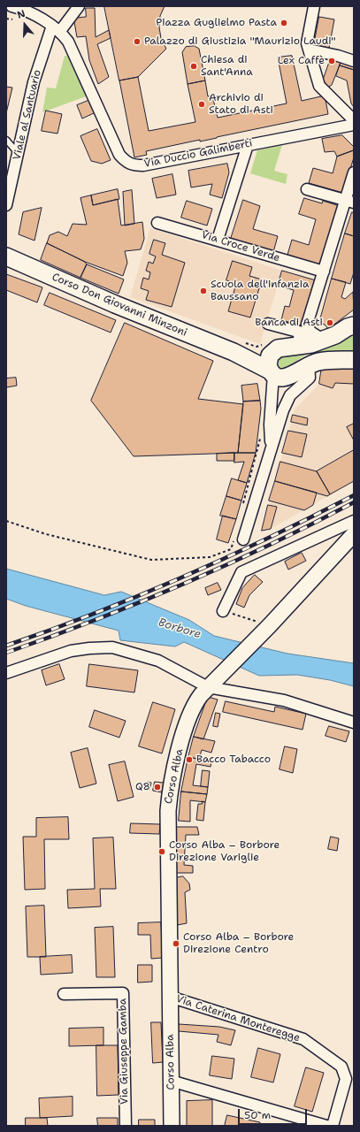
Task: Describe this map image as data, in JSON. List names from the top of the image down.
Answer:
{
  "streets": {
    "main road": ["Corso Don Giovanni Minzoni"],
    "street": [
      "Viale al Santuario",
      "Via Duccio Galimberti",
      "Via Croce Verde",
      "Corso Alba",
      "Via Caterina Monteregge",
      "Via Giuseppe Gamba"
    ]
  },
  "crossings": [
    ["Viale al Santuario", "Via Duccio Galimberti"],
    ["Corso Alba", "Via Caterina Monteregge"]
  ],
  "water": ["Borbore"],
  "places": [
    "Piazza Guglielmo Pasta",
    "Palazzo di Giustizia \"Maurizio Laudi\"",
    "Lex Caffè",
    "Chiesa di Sant'Anna",
    "Archivio di Stato di Asti",
    "Scuola dell'infanzia Baussano",
    "Banca di Asti",
    "Bacco Tabacco",
    "Q8",
    "Corso Alba – Borbore Direzione Variglie",
    "Corso Alba – Borbore Direzione Centro"
  ],
  "scale_bar": "50 m",
  "north": "top"
}
